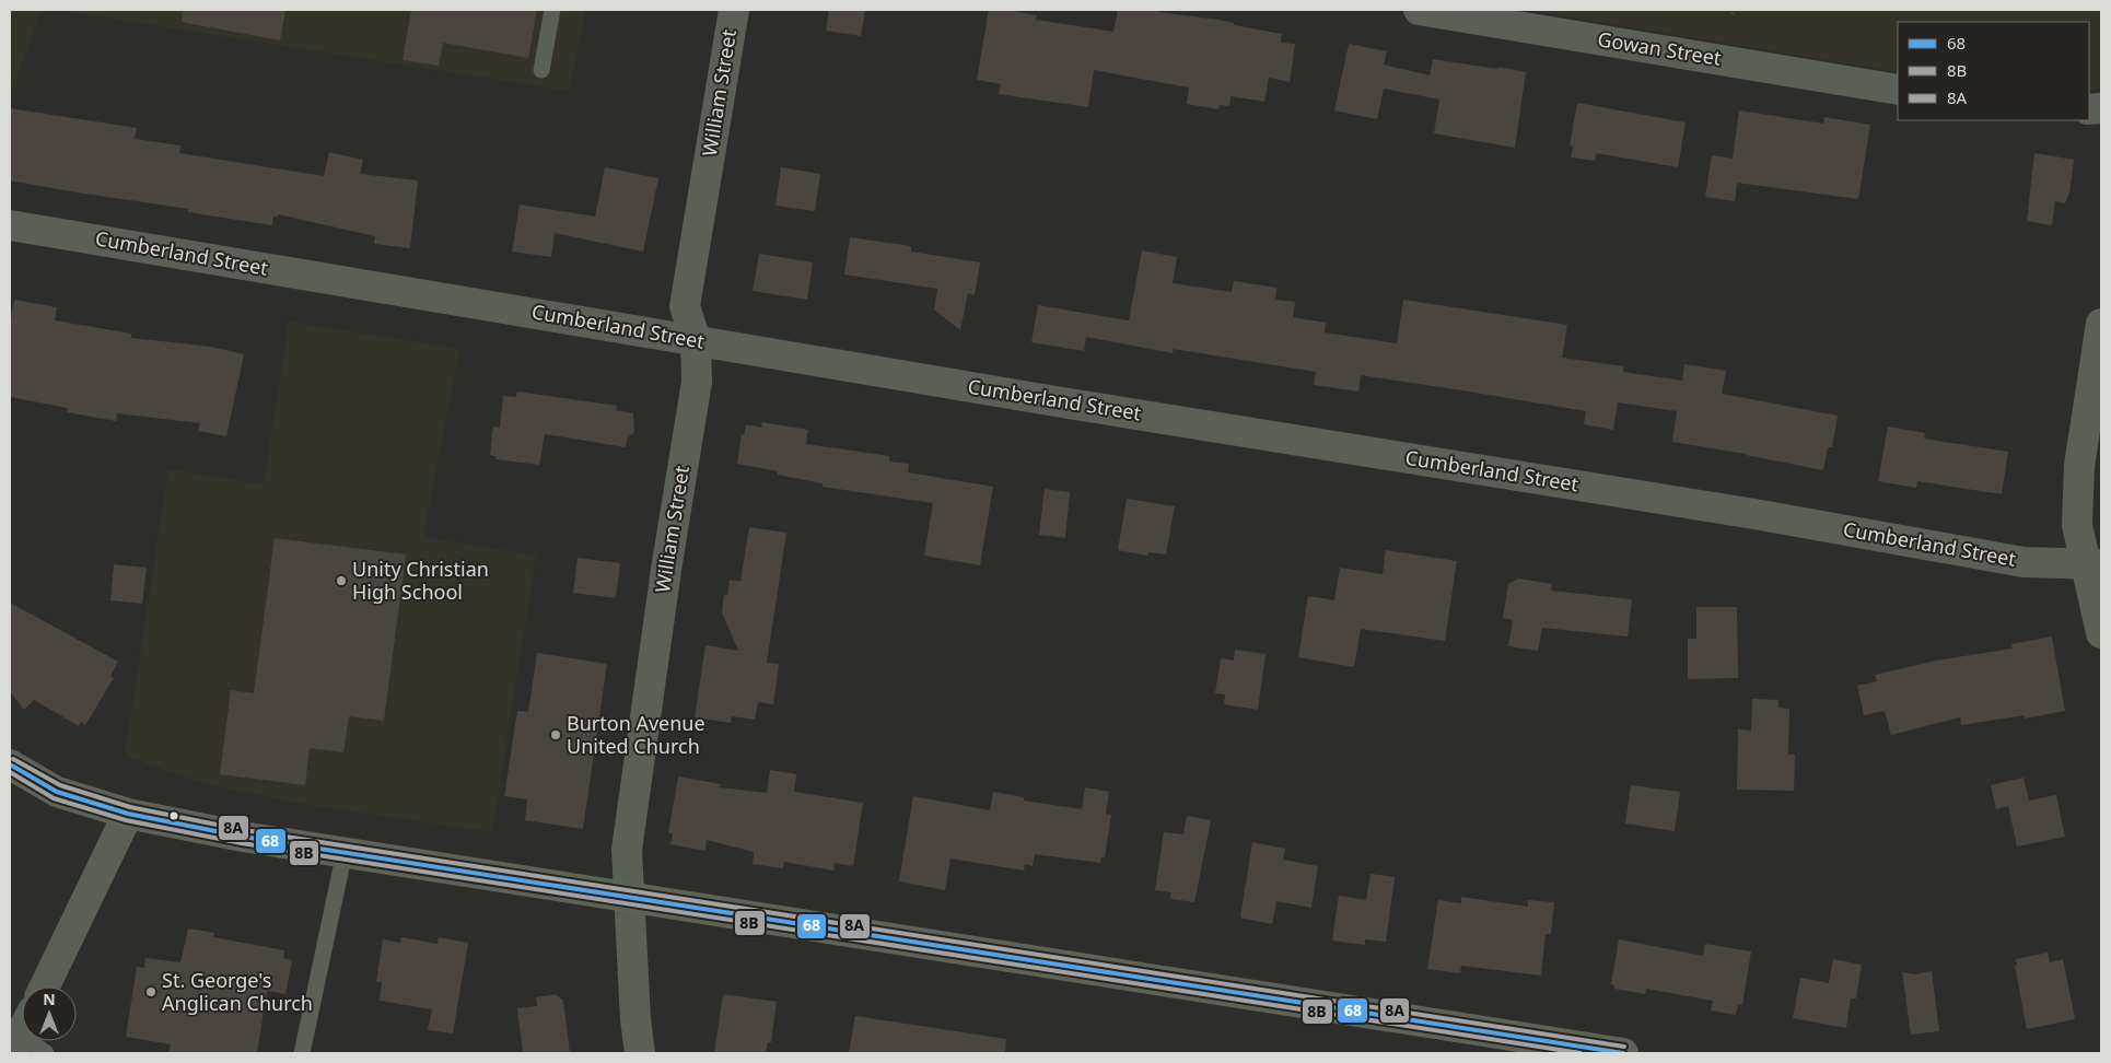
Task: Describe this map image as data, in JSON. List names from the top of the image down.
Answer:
{
  "streets": {
    "street": ["Gowan Street", "William Street", "Cumberland Street"]
  },
  "crossings": [
    ["William Street", "Cumberland Street"]
  ],
  "places": ["Unity Christian High School", "Burton Avenue United Church", "St. George's Anglican Church"],
  "lines": ["transit line 8A", "transit line 68", "transit line 8B"],
  "legend": ["68", "8B", "8A"],
  "north": "top"
}
